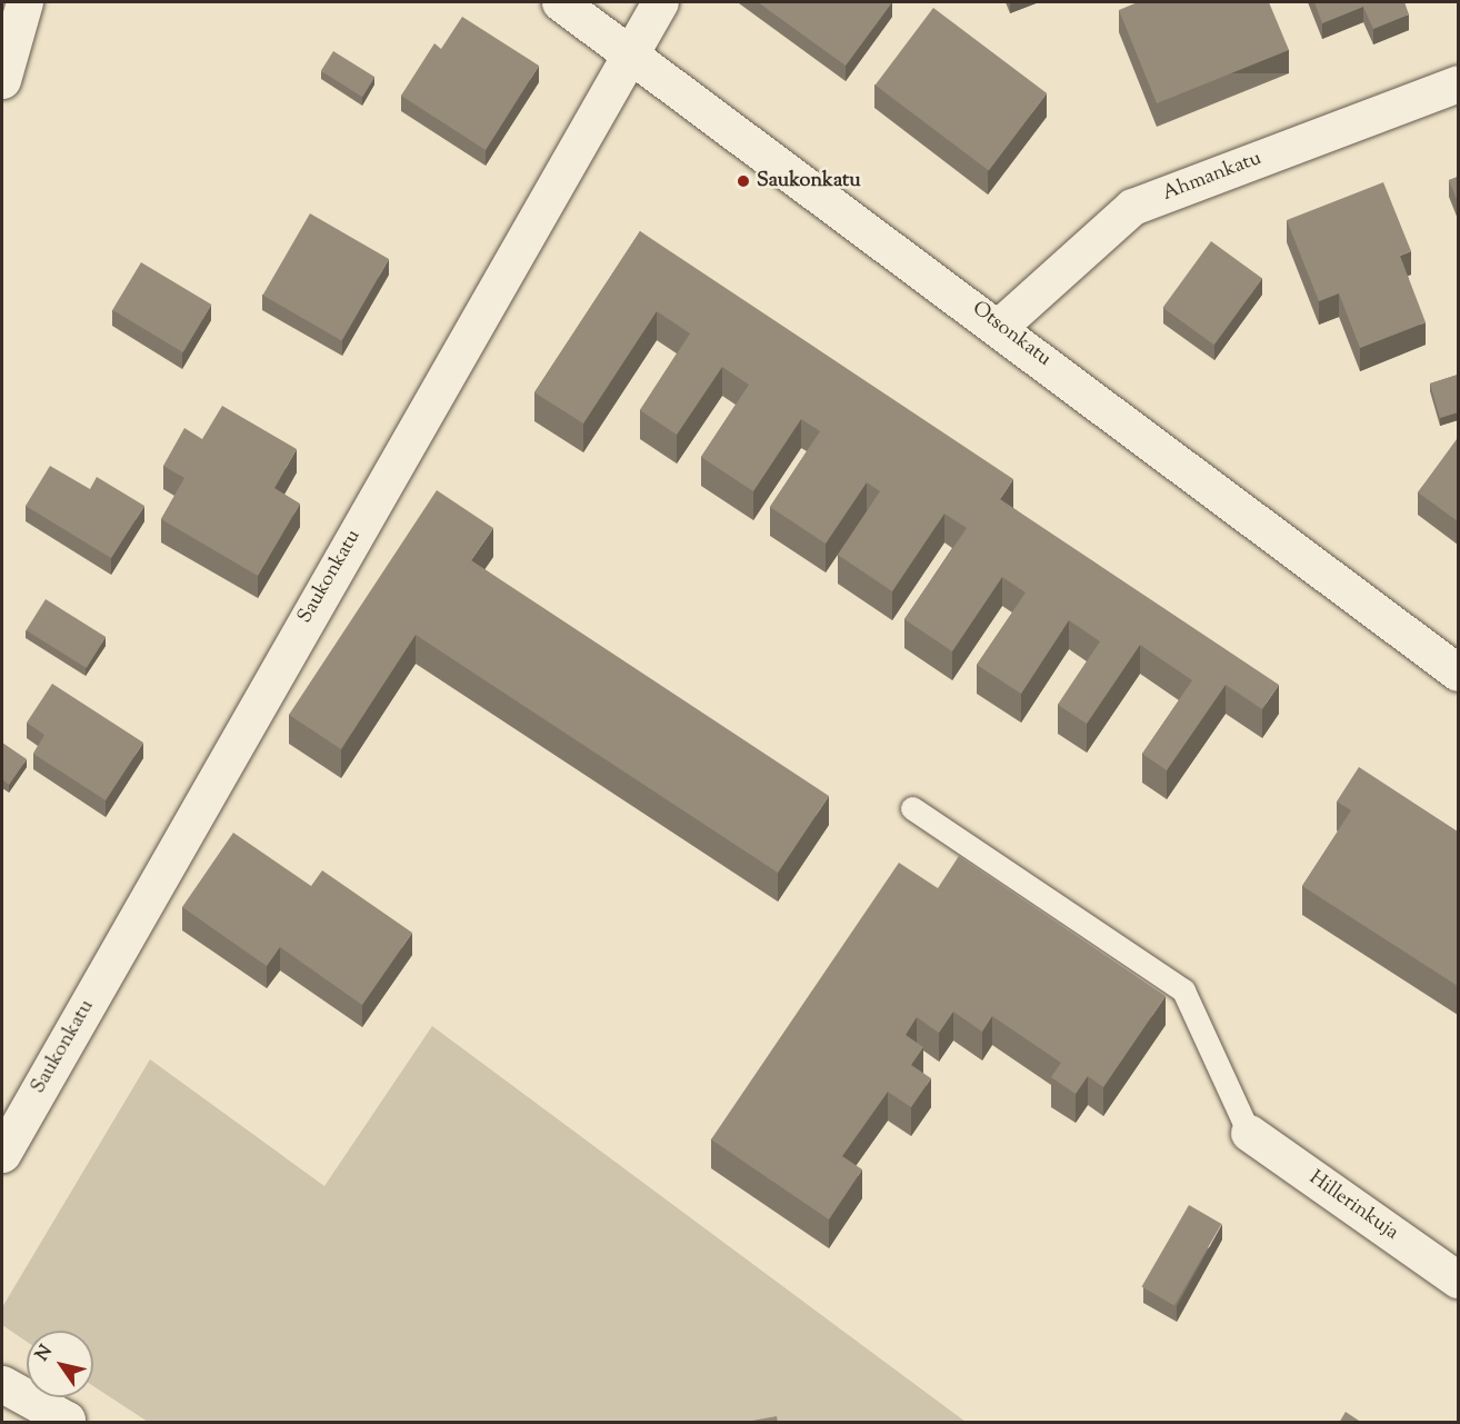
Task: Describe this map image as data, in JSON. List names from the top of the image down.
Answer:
{
  "streets": {
    "street": [
      "Ahmankatu",
      "Otsonkatu",
      "Saukonkatu",
      "Hillerinkuja"
    ]
  },
  "crossings": [
    ["Ahmankatu", "Otsonkatu"],
    ["Otsonkatu", "Saukonkatu"]
  ],
  "places": ["Saukonkatu"],
  "north": "top left"
}
